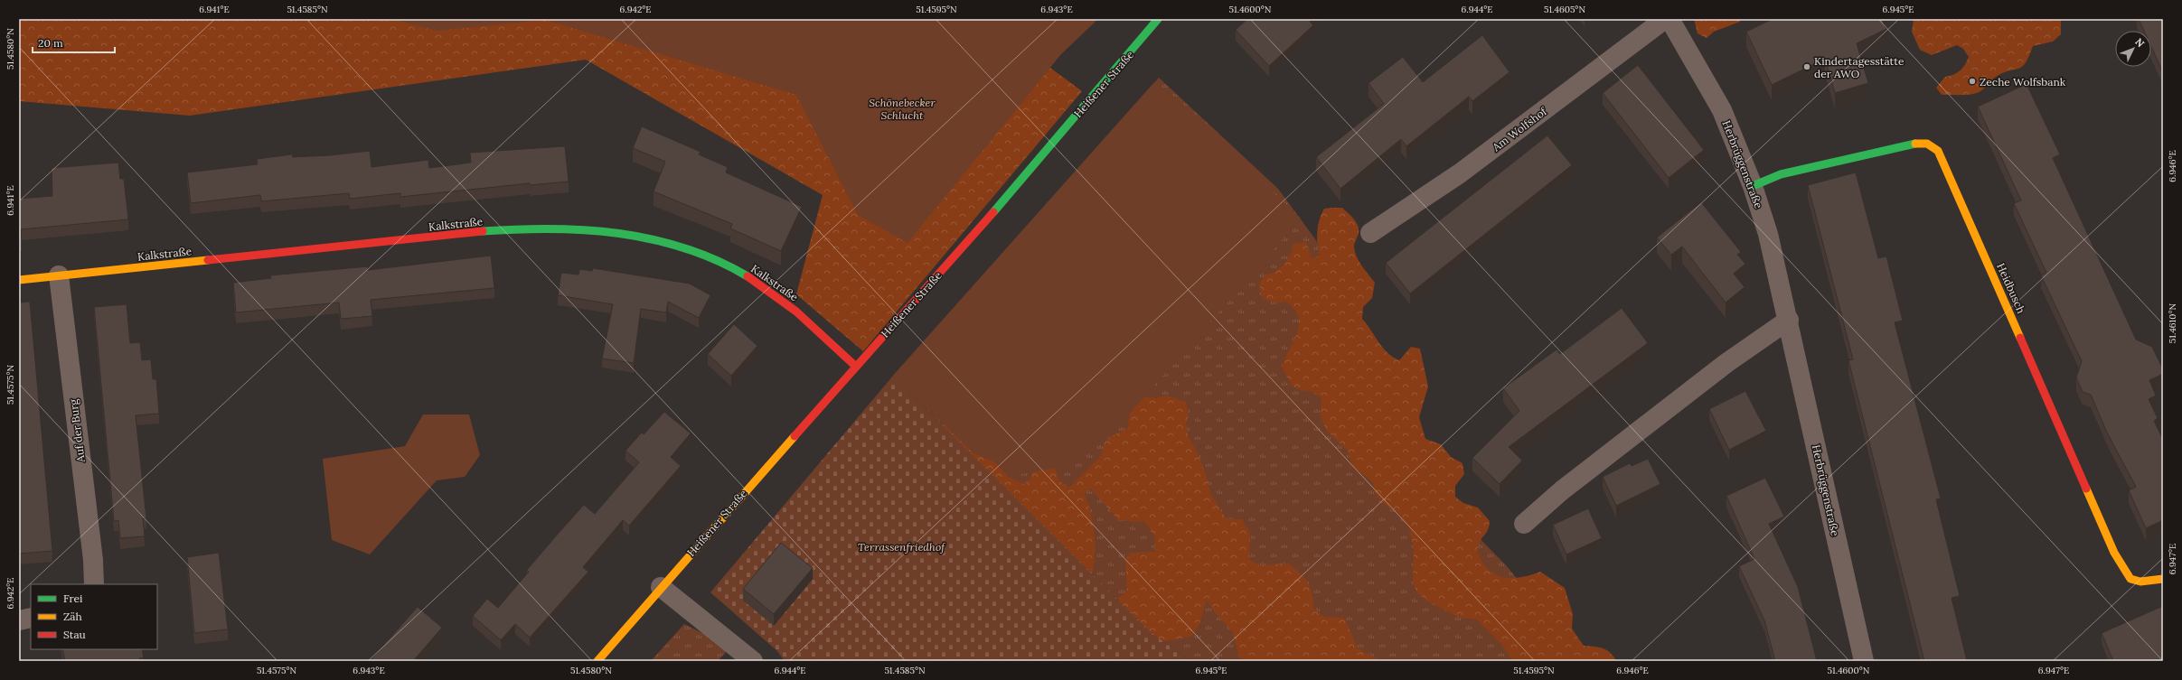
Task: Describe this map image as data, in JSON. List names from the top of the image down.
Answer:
{
  "streets": {
    "street": [
      "Heißener Straße",
      "Am Wolfshof",
      "Herbrüggenstraße",
      "Kalkstraße",
      "Heidbusch",
      "Auf der Burg"
    ]
  },
  "crossings": [
    ["Heißener Straße", "Kalkstraße"],
    ["Herbrüggenstraße", "Heidbusch"],
    ["Kalkstraße", "Auf der Burg"]
  ],
  "parks": ["Schönebecker Schlucht", "Terrassenfriedhof"],
  "places": ["Kindertagesstätte der AWO", "Zeche Wolfsbank"],
  "legend": ["Frei", "Zäh", "Stau"],
  "scale_bar": "20 m",
  "north": "top right",
  "coordinates": [
    "6.941°E",
    "51.4585°N",
    "6.942°E",
    "51.4595°N",
    "6.943°E",
    "51.4600°N",
    "6.944°E",
    "51.4605°N",
    "6.945°E",
    "51.4580°N",
    "6.946°E",
    "51.4610°N",
    "51.4575°N",
    "6.947°E"
  ]
}
